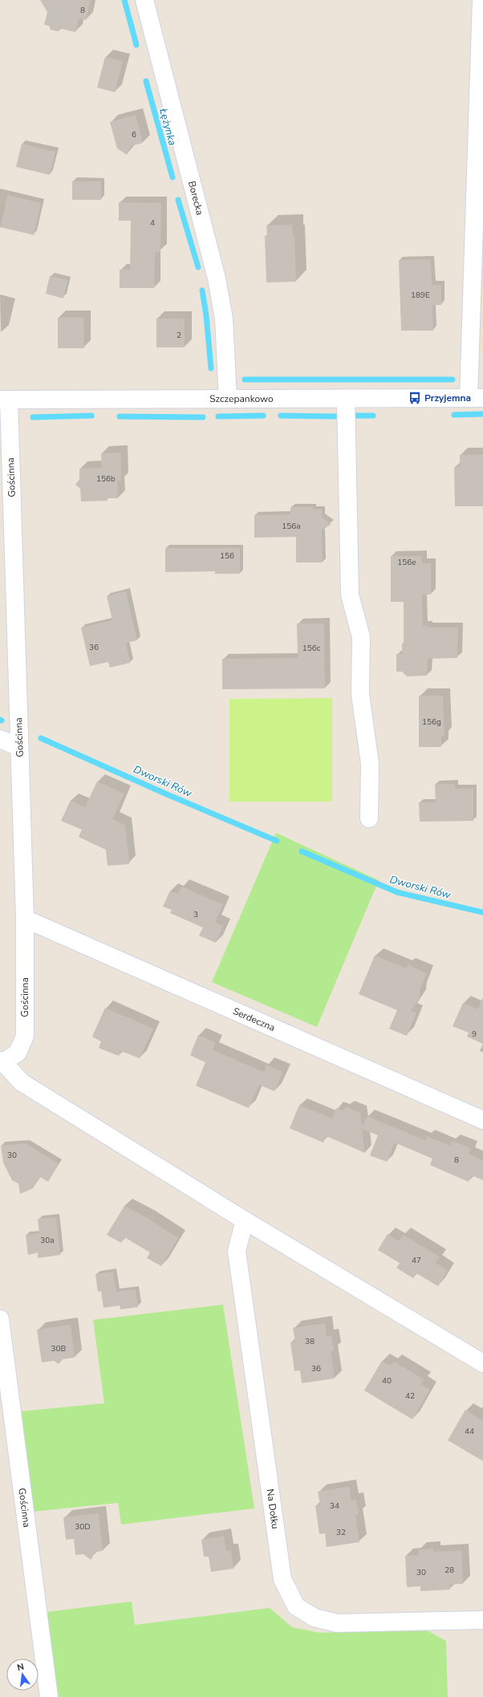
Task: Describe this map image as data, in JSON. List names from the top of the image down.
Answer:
{
  "streets": {
    "street": [
      "Borecka",
      "Szczepankowo",
      "Gościnna",
      "Serdeczna",
      "Na Dołku"
    ]
  },
  "crossings": [
    ["Borecka", "Szczepankowo"],
    ["Szczepankowo", "Gościnna"],
    ["Gościnna", "Serdeczna"]
  ],
  "water": ["Łężynka", "Dworski Rów"],
  "places": {
    "bus stop": ["Przyjemna"]
  },
  "house_numbers": [
    "8",
    "6",
    "4",
    "189E",
    "2",
    "156b",
    "156a",
    "156",
    "156e",
    "36",
    "156c",
    "156g",
    "3",
    "9",
    "30",
    "8",
    "30a",
    "47",
    "38",
    "30B",
    "36",
    "40",
    "42",
    "44",
    "34",
    "30D",
    "32",
    "28",
    "30"
  ],
  "north": "top"
}
